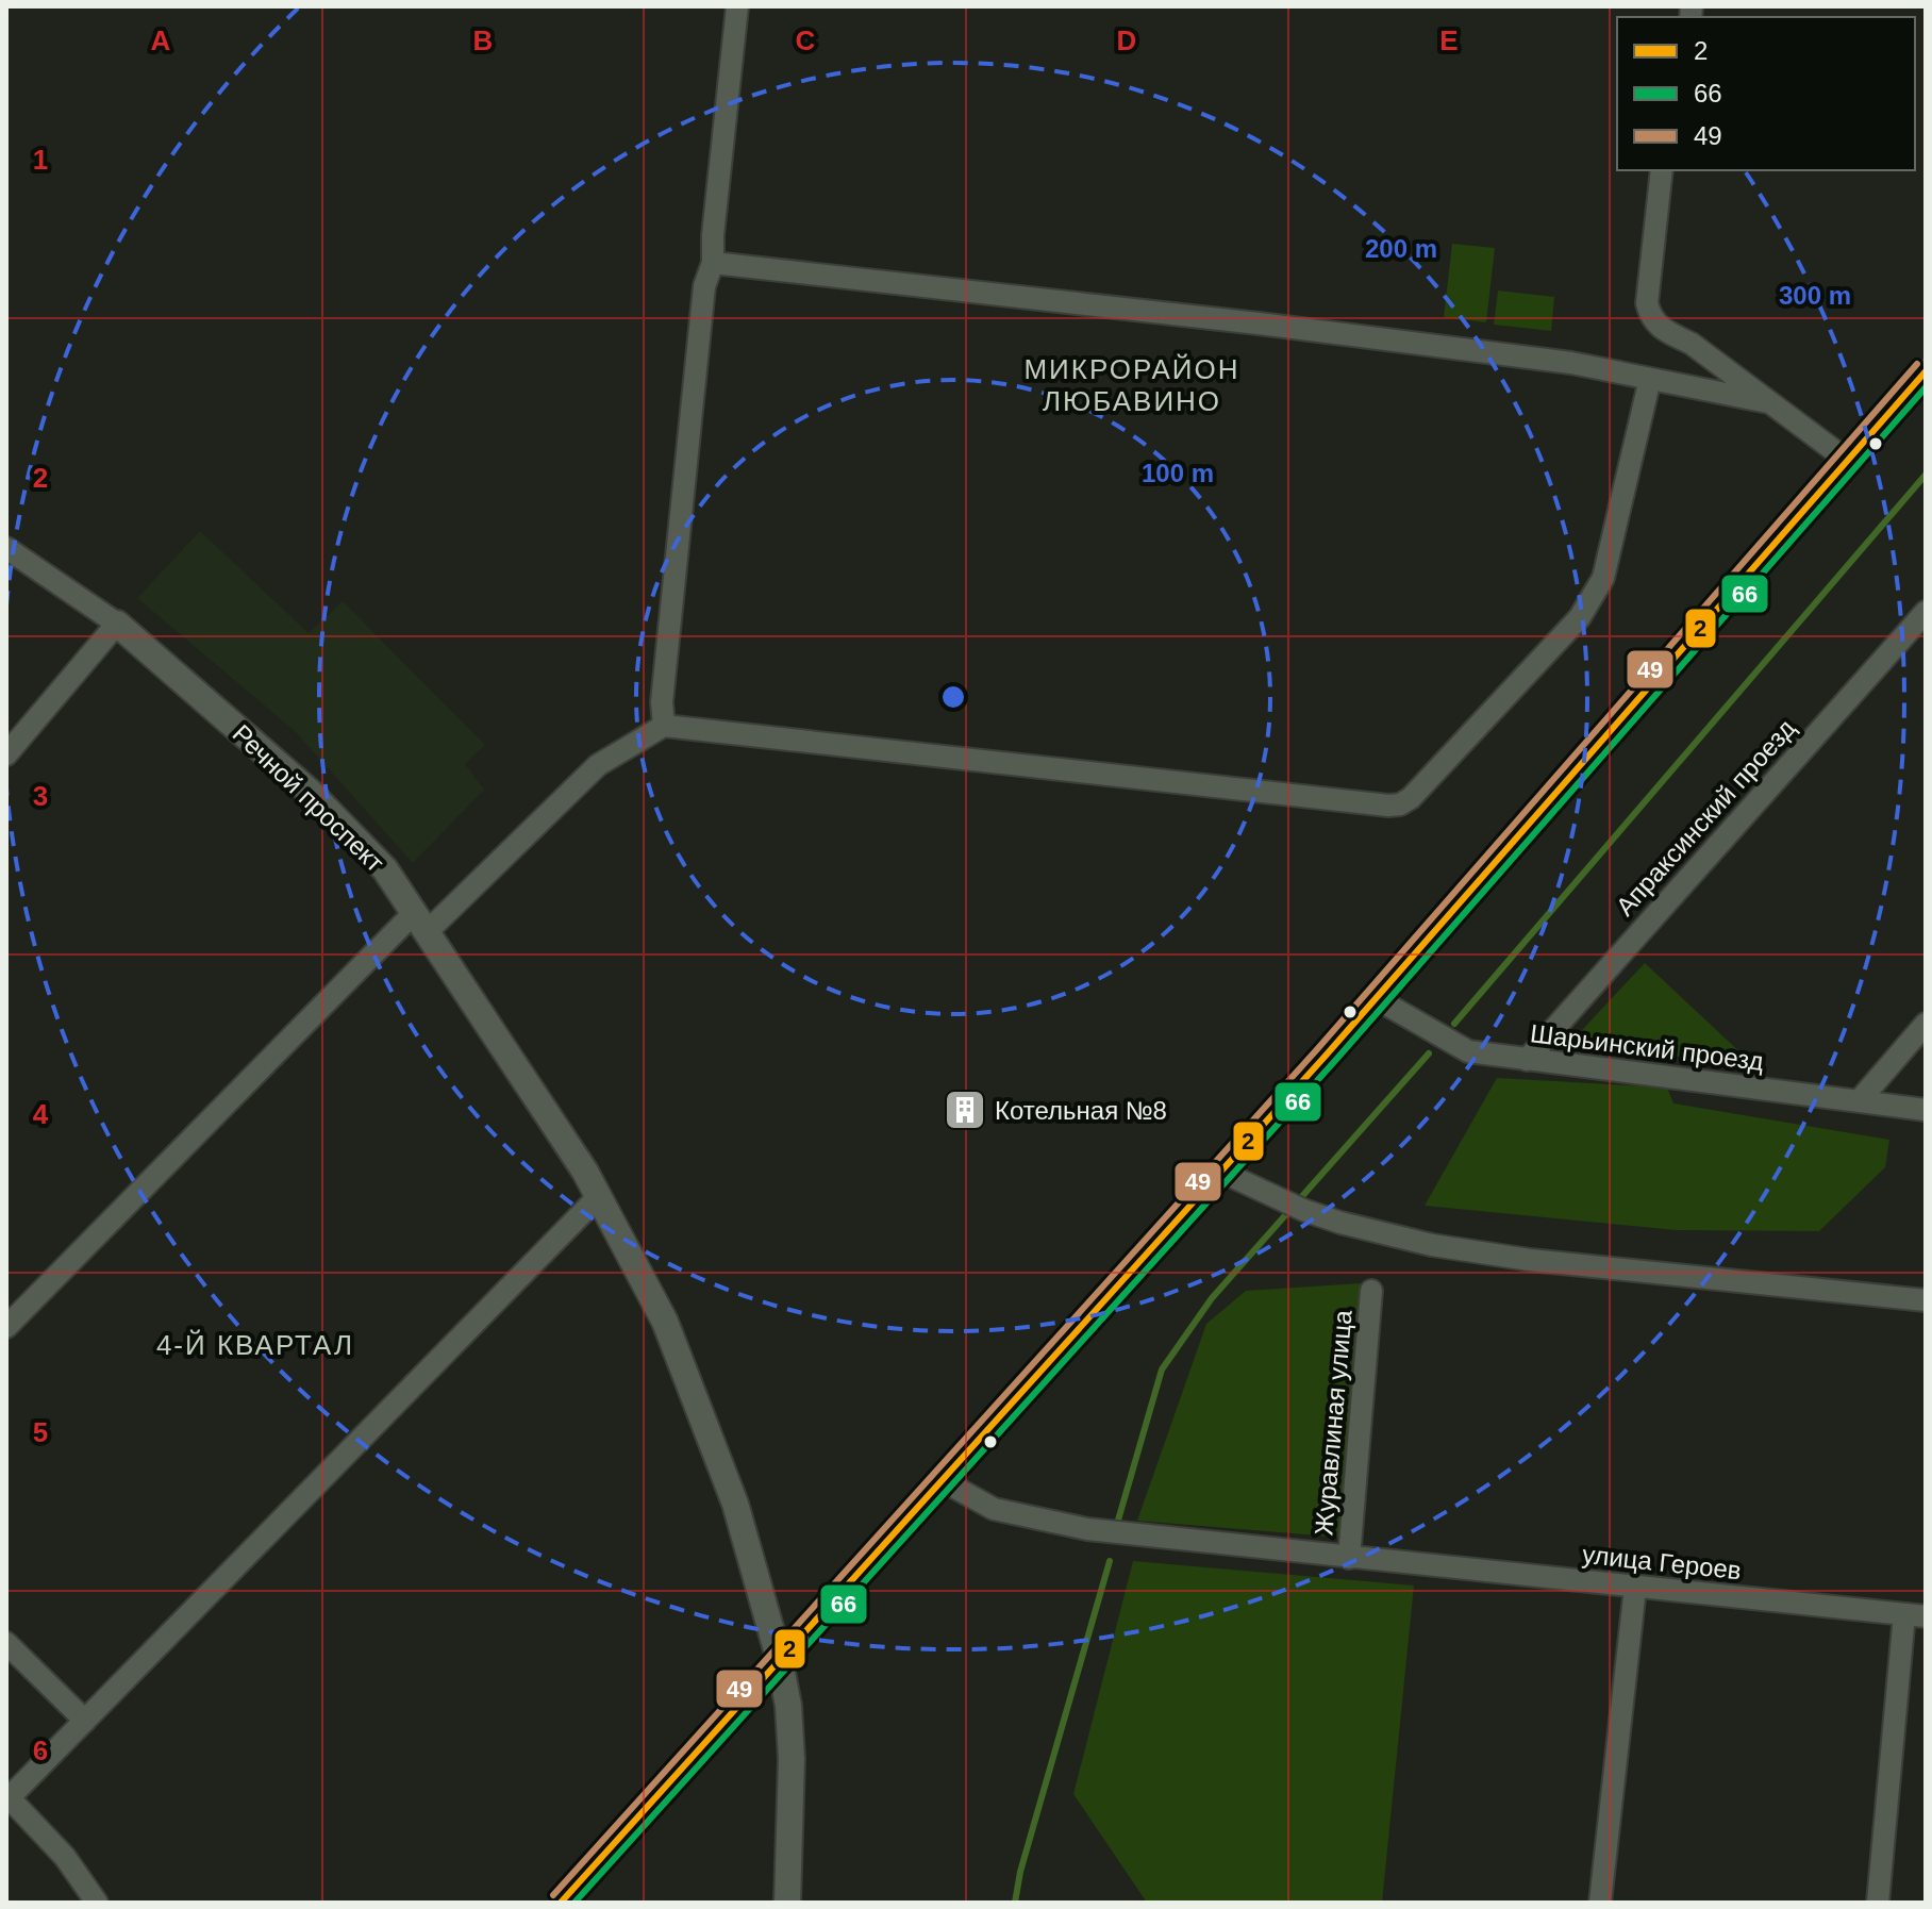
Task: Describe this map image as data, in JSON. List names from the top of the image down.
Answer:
{
  "streets": {
    "street": [
      "Речной проспект",
      "Апраксинский проезд",
      "Шарьинский проезд",
      "Журавлиная улица",
      "улица Героев"
    ]
  },
  "crossings": [
    ["Апраксинский проезд", "Шарьинский проезд"],
    ["Журавлиная улица", "улица Героев"]
  ],
  "districts": ["МИКРОРАЙОН ЛЮБАВИНО", "4-Й КВАРТАЛ"],
  "places": {
    "building": ["Котельная №8"]
  },
  "lines": ["transit line 49", "transit line 2", "transit line 66"],
  "legend": ["2", "66", "49"],
  "grid": {
    "columns": [
      "A",
      "B",
      "C",
      "D",
      "E"
    ],
    "rows": [
      "1",
      "2",
      "3",
      "4",
      "5",
      "6"
    ]
  },
  "rings": ["200 m", "300 m", "100 m"]
}
